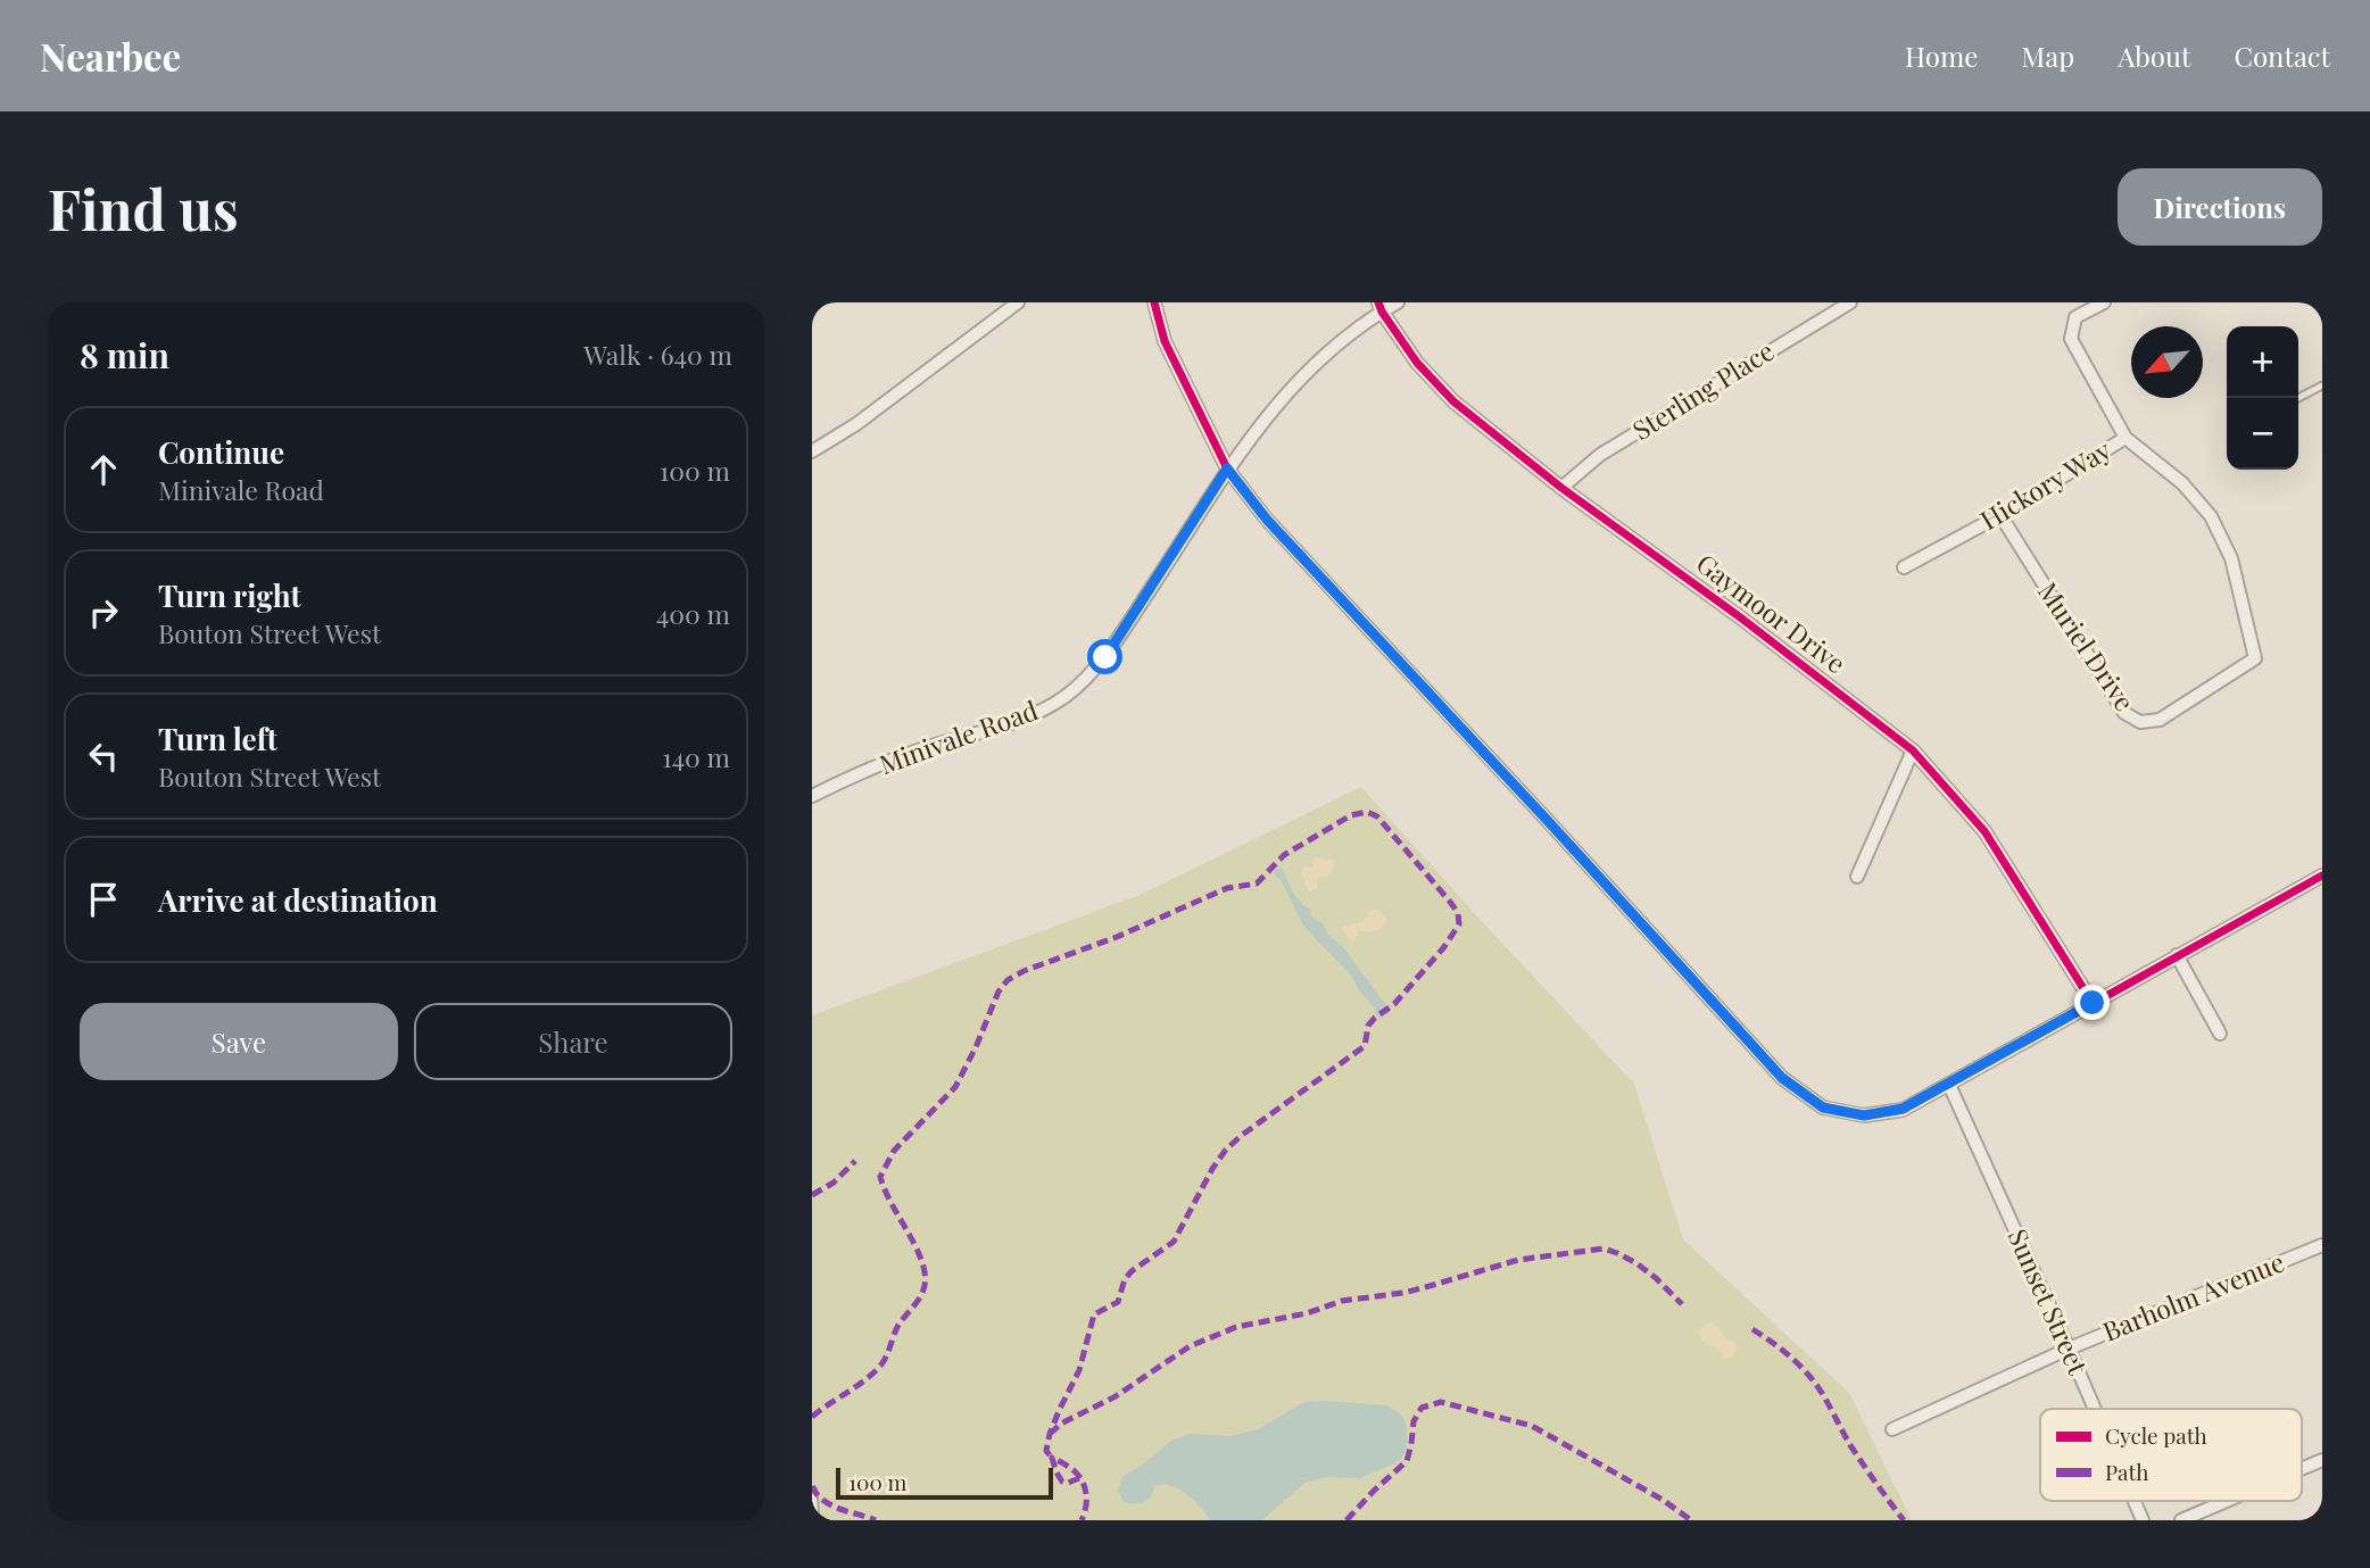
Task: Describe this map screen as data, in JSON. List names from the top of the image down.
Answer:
{
  "streets": {
    "street": [
      "Sterling Place",
      "Hickory Way",
      "Gaymoor Drive",
      "Muriel Drive",
      "Minivale Road",
      "Barholm Avenue",
      "Sunset Street"
    ]
  },
  "crossings": [
    ["Sterling Place", "Gaymoor Drive"],
    ["Hickory Way", "Muriel Drive"],
    ["Gaymoor Drive", "Minivale Road"],
    ["Barholm Avenue", "Sunset Street"]
  ],
  "legend": ["Cycle path", "Path"],
  "scale_bar": "100 m",
  "north": "bottom left",
  "page": {
    "header": "Nearbee",
    "nav": [
      "Home",
      "Map",
      "About",
      "Contact"
    ],
    "buttons": [
      "Directions",
      ["Save", "Share"]
    ],
    "title": "Find us",
    "heading": ["8 min", "Walk · 640 m"],
    "map_buttons": ["+", "−"],
    "list": [
      ["Continue", "Minivale Road", "100 m"],
      ["Turn right", "Bouton Street West", "400 m"],
      ["Turn left", "Bouton Street West", "140 m"],
      "Arrive at destination"
    ],
    "scale": "100 m"
  }
}
